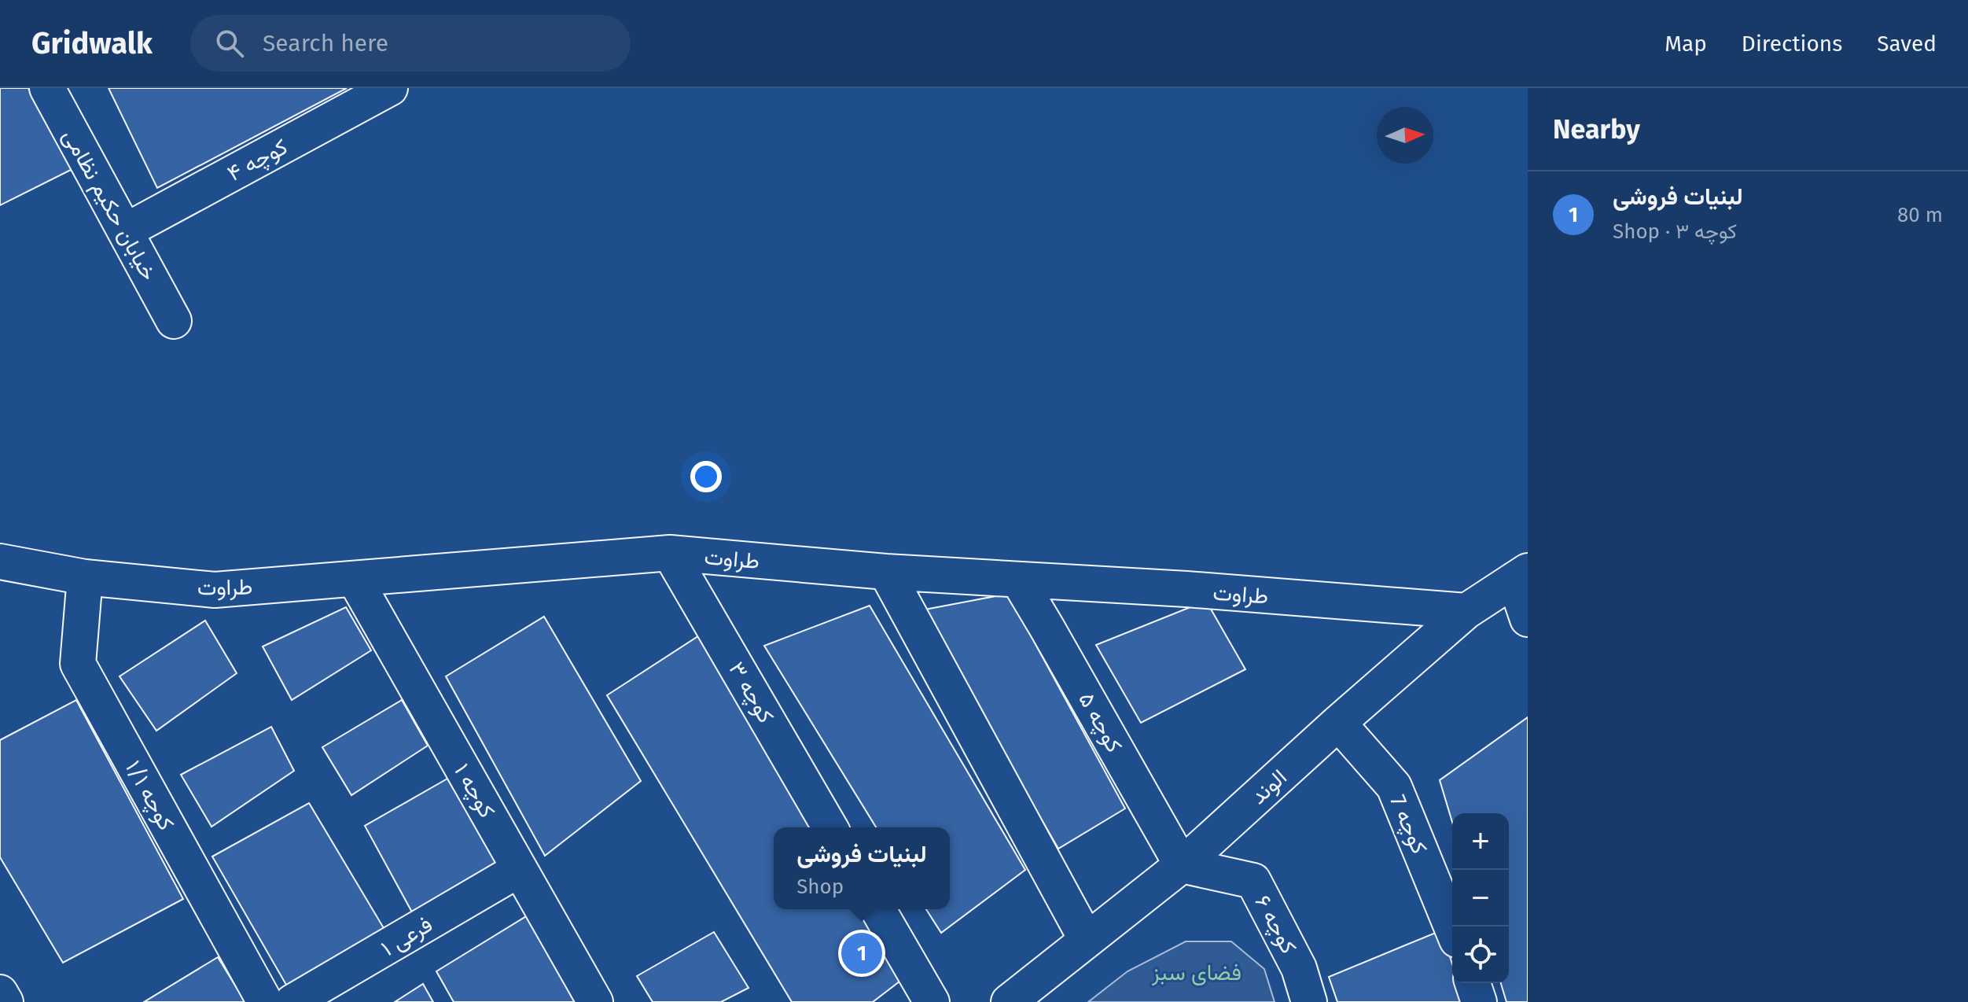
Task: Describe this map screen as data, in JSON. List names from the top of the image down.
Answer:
{
  "streets": {
    "street": [
      "کوچه ۴",
      "خیابان حکیم نظامی",
      "طراوت",
      "کوچه ۳",
      "کوچه ۵",
      "الوند",
      "کوچه ۱",
      "کوچه ۱/۱",
      "کوچه 7",
      "کوچه ۶",
      "فرعی ۱"
    ]
  },
  "crossings": [
    ["کوچه ۴", "خیابان حکیم نظامی"],
    ["طراوت", "کوچه ۳"],
    ["طراوت", "کوچه ۵"],
    ["طراوت", "الوند"],
    ["طراوت", "کوچه ۱"],
    ["طراوت", "کوچه ۱/۱"],
    ["کوچه ۵", "الوند"],
    ["کوچه ۵", "کوچه ۶"],
    ["الوند", "کوچه 7"],
    ["الوند", "کوچه ۶"],
    ["کوچه ۱", "فرعی ۱"]
  ],
  "parks": ["فضای سبز"],
  "north": "right",
  "page": {
    "header": "Gridwalk",
    "search": "Search here",
    "nav": ["Map", "Directions", "Saved"],
    "heading": "Nearby",
    "list": [
      {
        "mark": "1",
        "name": "لبنیات فروشی",
        "note": "Shop · کوچه ۳",
        "value": "80 m"
      }
    ],
    "map_buttons": ["+", "−"],
    "popup": ["لبنیات فروشی", "Shop"],
    "pins": "1"
  }
}
